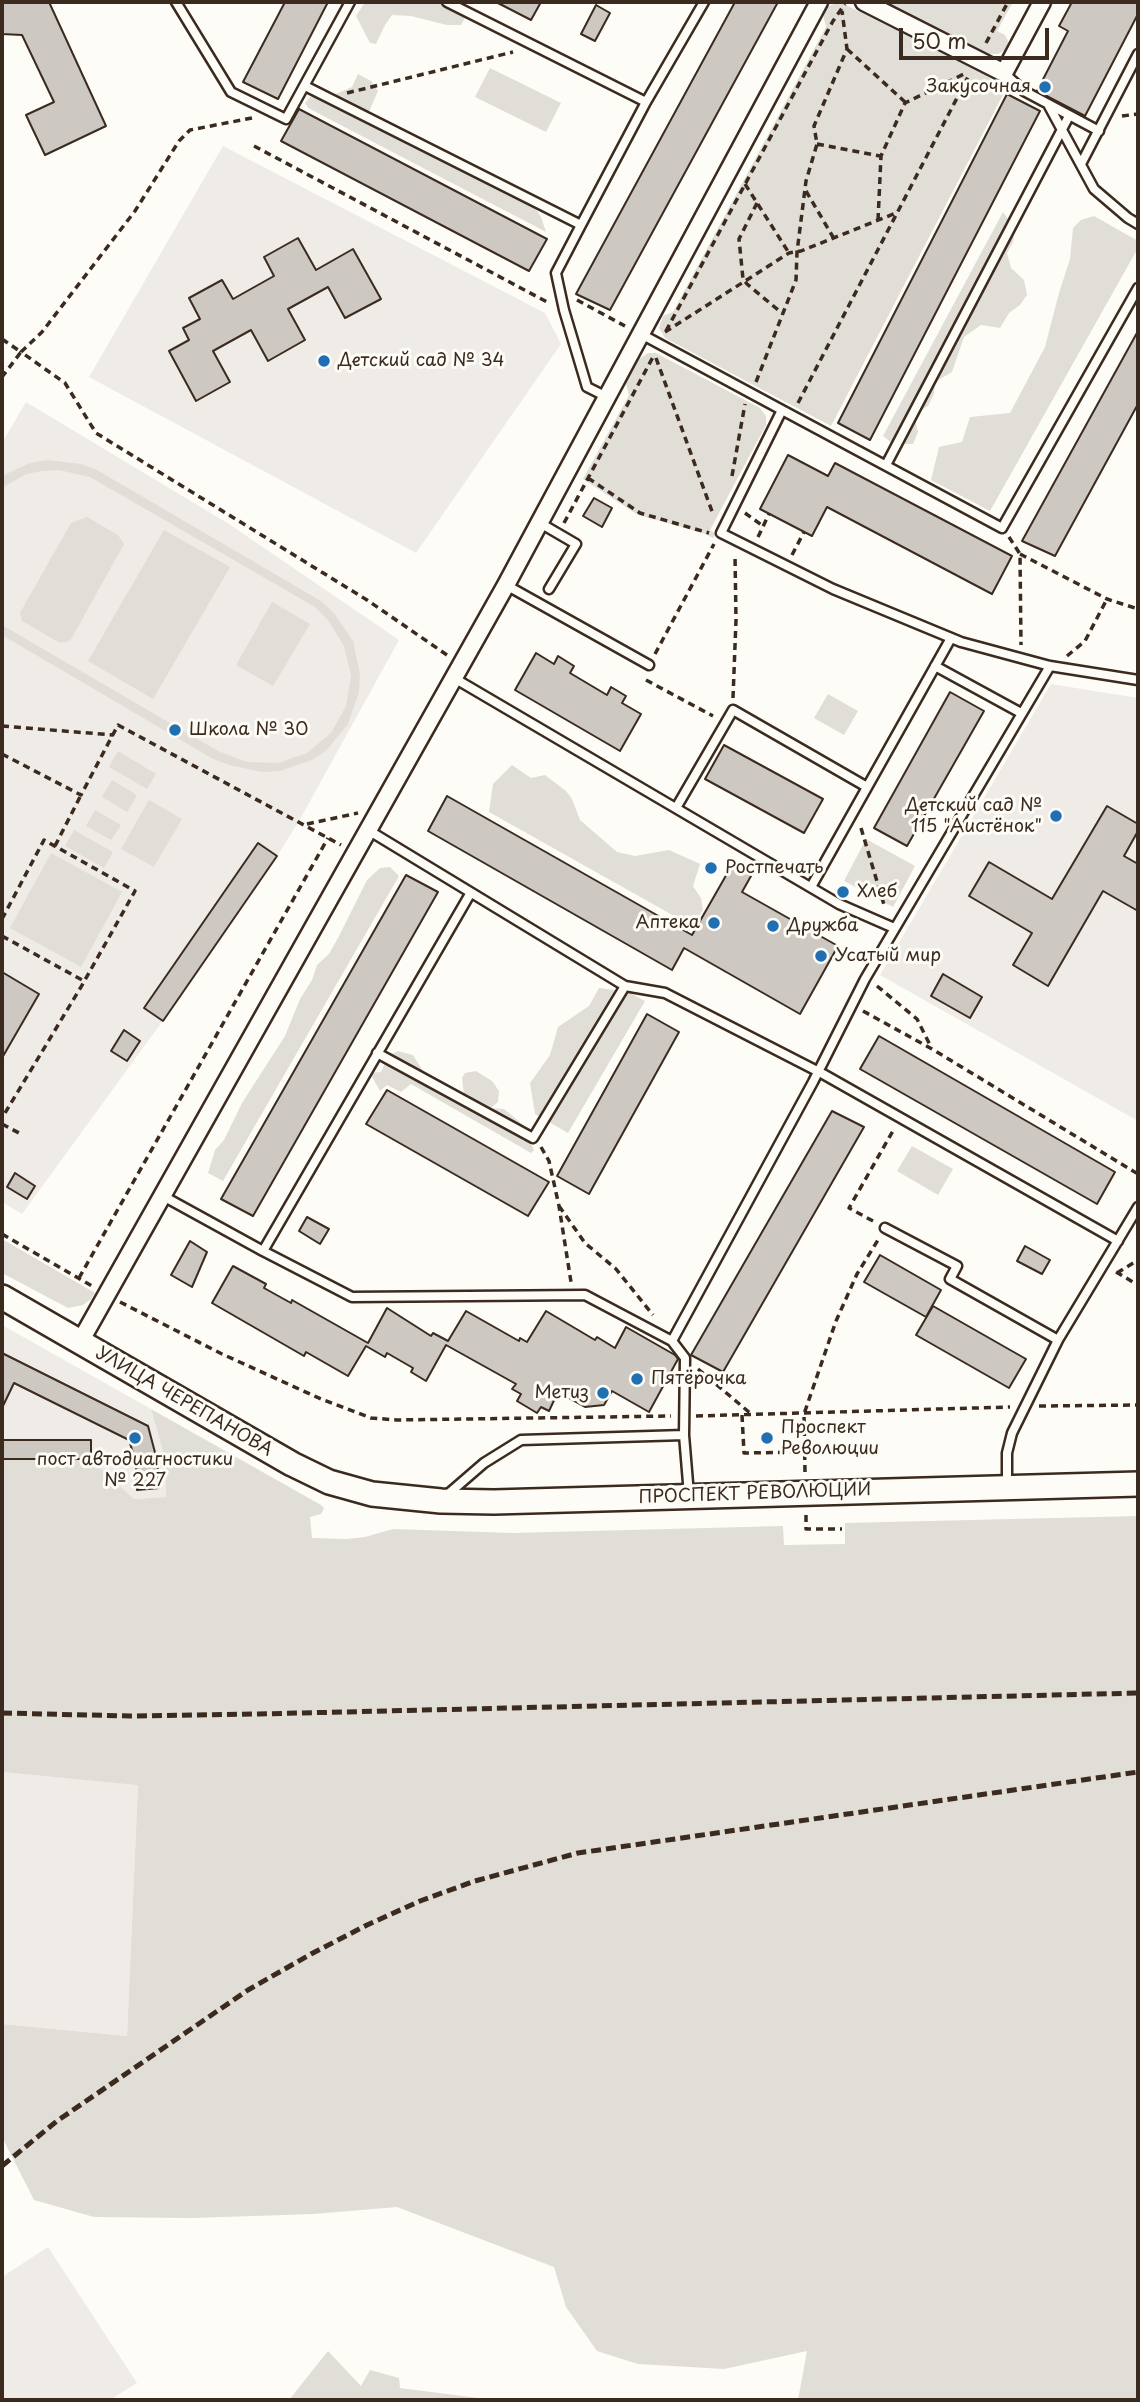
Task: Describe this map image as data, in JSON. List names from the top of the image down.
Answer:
{
  "streets": {
    "main road": ["УЛИЦА ЧЕРЕПАНОВА", "ПРОСПЕКТ РЕВОЛЮЦИИ"]
  },
  "crossings": [
    ["УЛИЦА ЧЕРЕПАНОВА", "ПРОСПЕКТ РЕВОЛЮЦИИ"]
  ],
  "places": [
    "Закусочная",
    "Детский сад № 34",
    "Школа № 30",
    "Детский сад № 115 \"Аистёнок\"",
    "Ростпечать",
    "Хлеб",
    "Аптека",
    "Дружба",
    "Усатый мир",
    "Пятёрочка",
    "Метиз",
    "пост автодиагностики № 227",
    "Проспект Революции"
  ],
  "scale_bar": "50 m"
}
